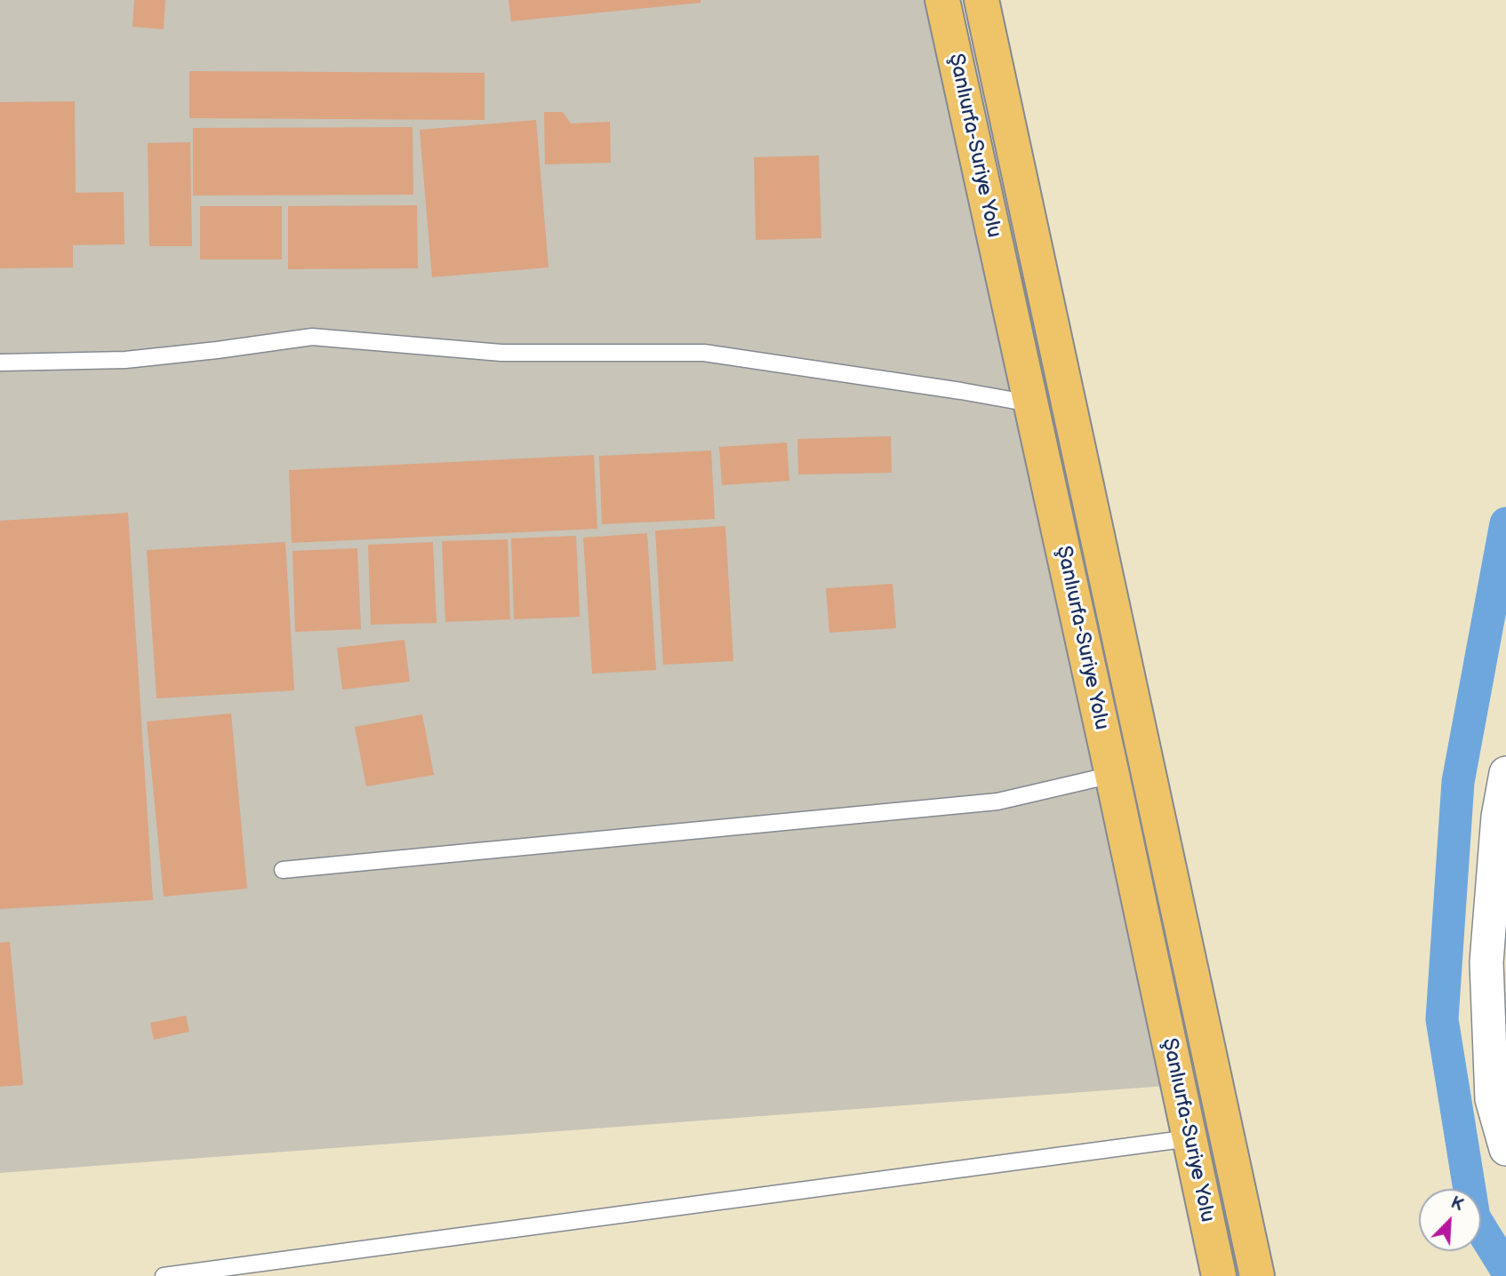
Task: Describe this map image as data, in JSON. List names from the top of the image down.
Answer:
{
  "streets": {
    "highway": ["Şanlıurfa-Suriye Yolu"]
  },
  "north": "top right"
}
